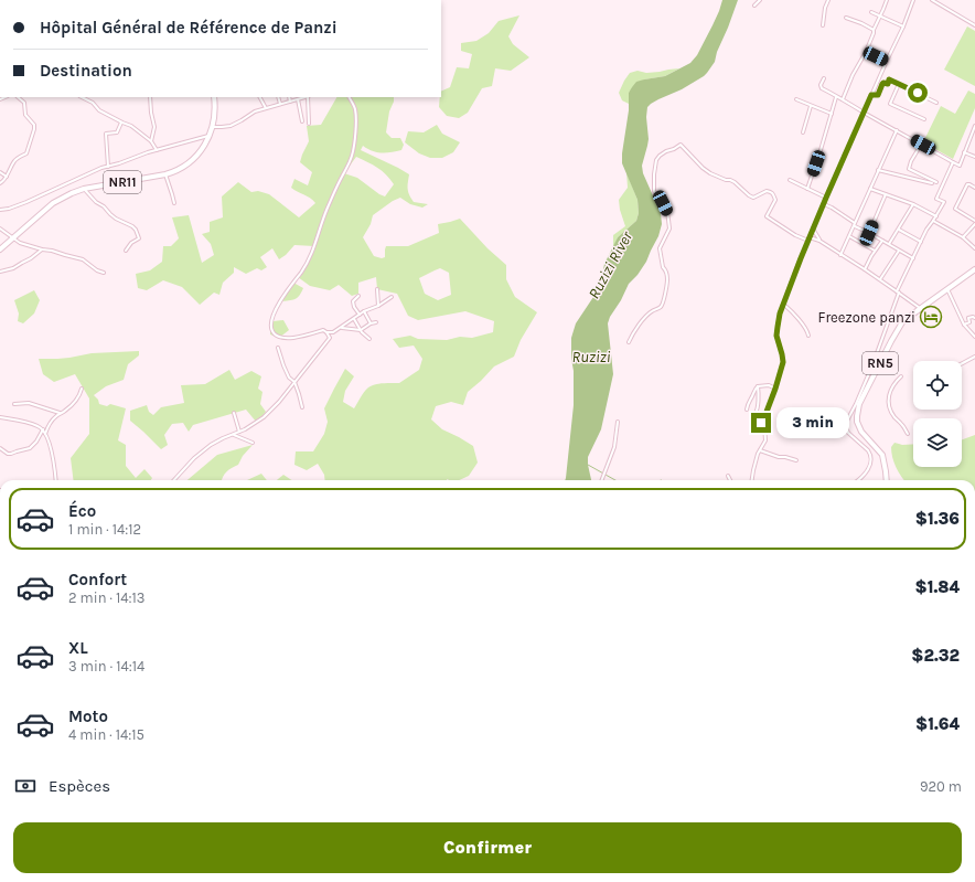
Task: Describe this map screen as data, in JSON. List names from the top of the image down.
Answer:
{
  "streets": {
    "highway": ["NR11", "RN5"]
  },
  "water": ["Ruzizi River", "Ruzizi"],
  "places": {
    "hotel": ["Freezone panzi"]
  },
  "page": {
    "banner": ["Hôpital Général de Référence de Panzi", "Destination"],
    "bubble": "3 min",
    "list": [
      {
        "name": "Éco",
        "note": "1 min · 14:12",
        "value": "$1.36"
      },
      {
        "name": "Confort",
        "note": "2 min · 14:13",
        "value": "$1.84"
      },
      {
        "name": "XL",
        "note": "3 min · 14:14",
        "value": "$2.32"
      },
      {
        "name": "Moto",
        "note": "4 min · 14:15",
        "value": "$1.64"
      }
    ],
    "pay": ["Espèces", "920 m"],
    "buttons": "Confirmer"
  }
}
